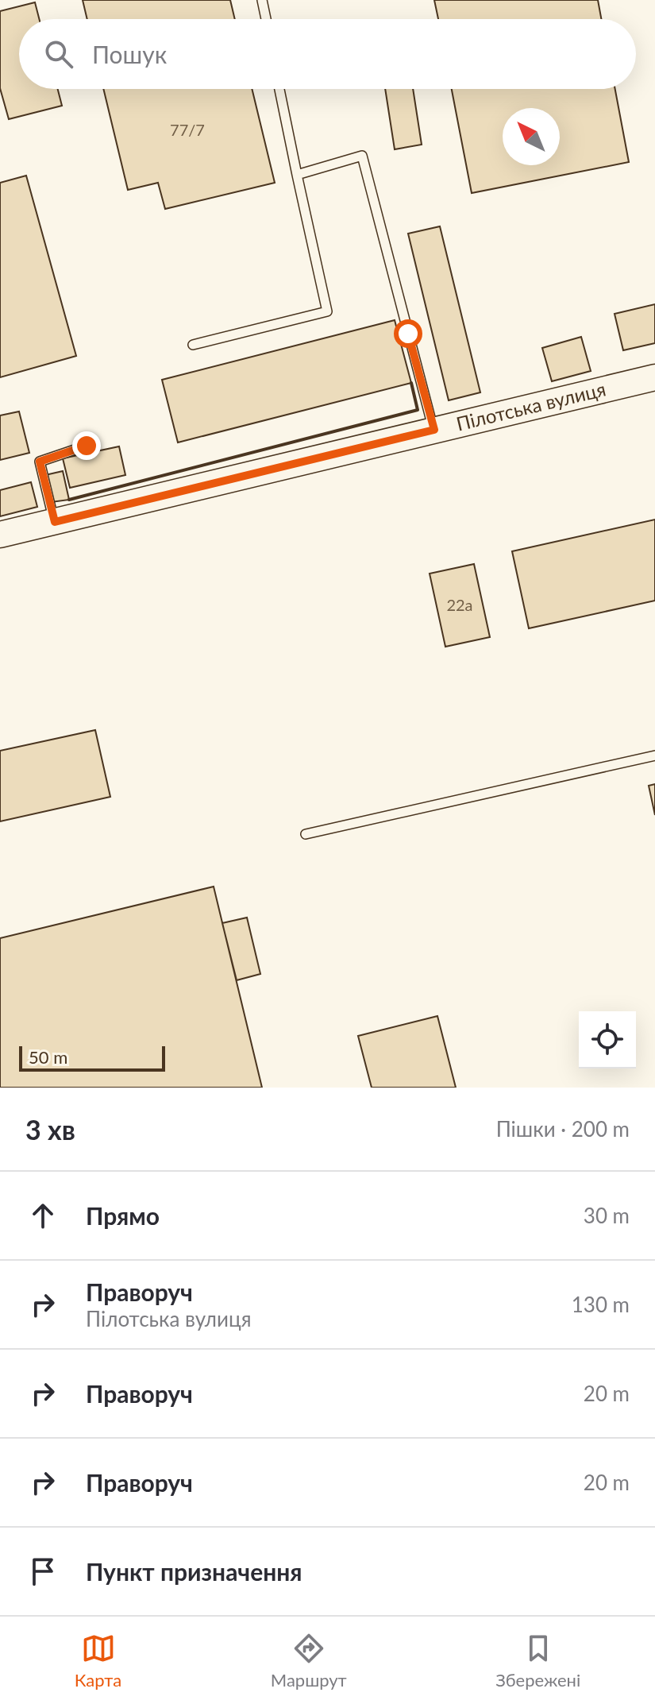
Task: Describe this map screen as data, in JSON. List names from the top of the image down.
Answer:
{
  "streets": {
    "street": ["Пілотська вулиця"]
  },
  "house_numbers": ["77/7", "22а"],
  "scale_bar": "50 m",
  "north": "top left",
  "page": {
    "search": "Пошук",
    "scale": "50 m",
    "heading": ["3 хв", "Пішки · 200 m"],
    "list": [
      ["Прямо", "30 m"],
      ["Праворуч", "Пілотська вулиця", "130 m"],
      ["Праворуч", "20 m"],
      ["Праворуч", "20 m"],
      "Пункт призначення"
    ],
    "nav": ["Карта", "Маршрут", "Збережені"]
  }
}
